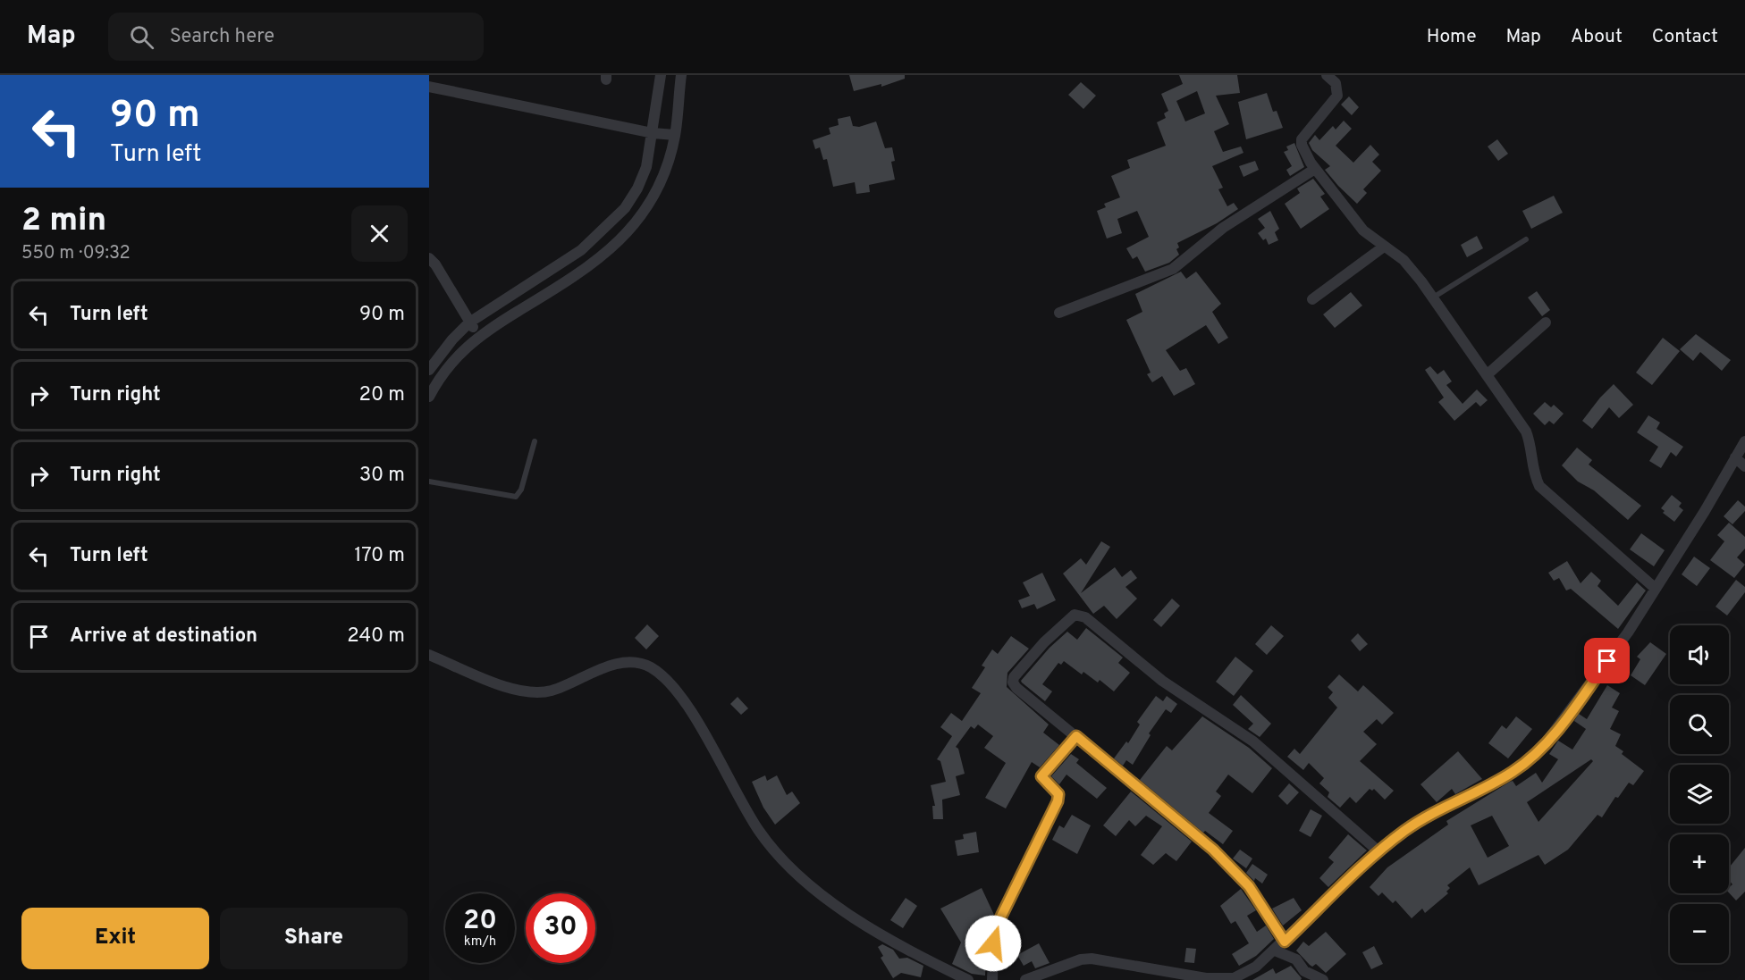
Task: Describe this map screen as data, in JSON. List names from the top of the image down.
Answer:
{
  "page": {
    "header": "Map",
    "search": "Search here",
    "nav": [
      "Home",
      "Map",
      "About",
      "Contact"
    ],
    "turn": ["90 m", "Turn left"],
    "heading": ["2 min", "550 m · 09:32"],
    "list": [
      {
        "name": "Turn left",
        "value": "90 m"
      },
      {
        "name": "Turn right",
        "value": "20 m"
      },
      {
        "name": "Turn right",
        "value": "30 m"
      },
      {
        "name": "Turn left",
        "value": "170 m"
      },
      {
        "name": "Arrive at destination",
        "value": "240 m"
      }
    ],
    "map_buttons": ["+", "−"],
    "speed": "20 km/h",
    "limit": "30",
    "buttons": ["Exit", "Share"]
  }
}
